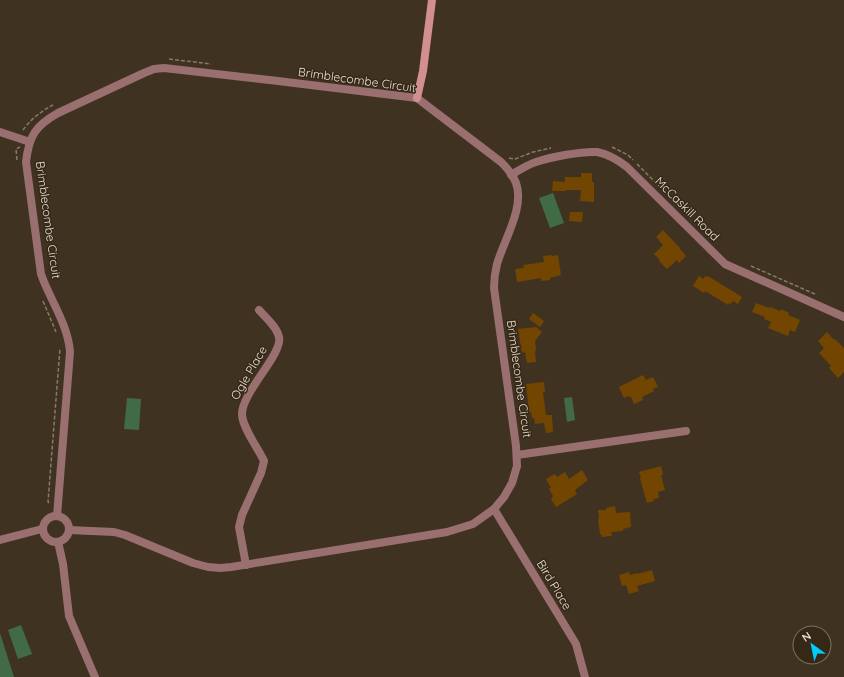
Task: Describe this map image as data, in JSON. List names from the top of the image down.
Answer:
{
  "streets": {
    "street": [
      "Brimblecombe Circuit",
      "McCaskill Road",
      "Ogle Place",
      "Bird Place"
    ]
  },
  "crossings": [
    ["Brimblecombe Circuit", "McCaskill Road"],
    ["Brimblecombe Circuit", "Ogle Place"],
    ["Brimblecombe Circuit", "Bird Place"]
  ],
  "north": "top left"
}
